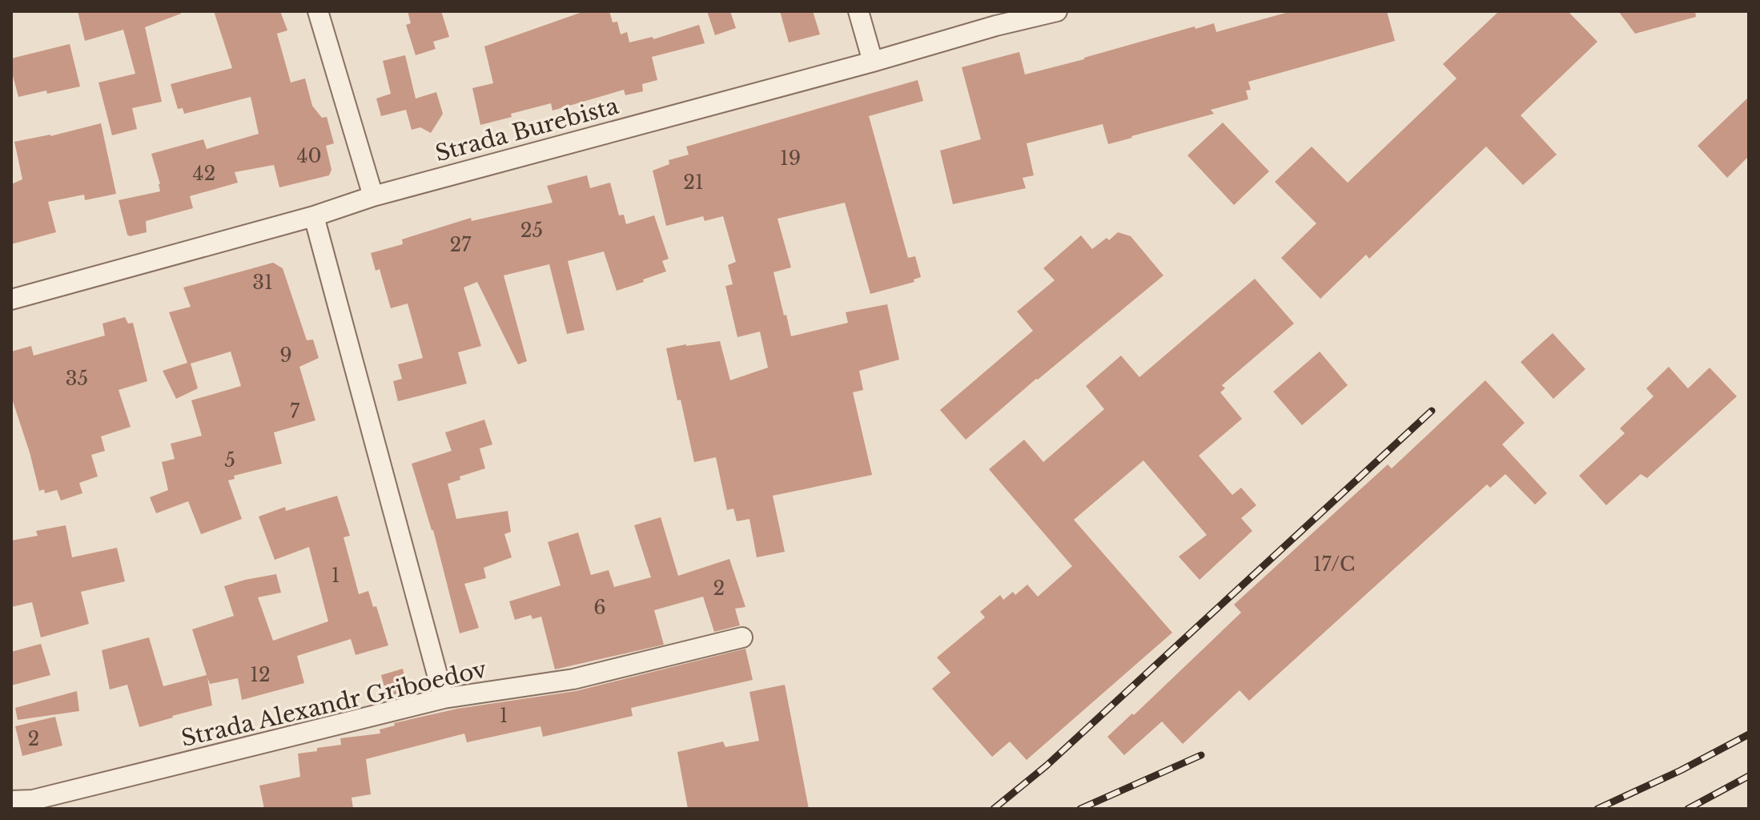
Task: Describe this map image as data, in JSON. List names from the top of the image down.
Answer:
{
  "streets": {
    "street": ["Strada Burebista", "Strada Alexandr Griboedov"]
  },
  "house_numbers": [
    "40",
    "19",
    "42",
    "21",
    "25",
    "27",
    "31",
    "9",
    "35",
    "7",
    "5",
    "17/C",
    "1",
    "2",
    "6",
    "12",
    "1",
    "2"
  ]
}
